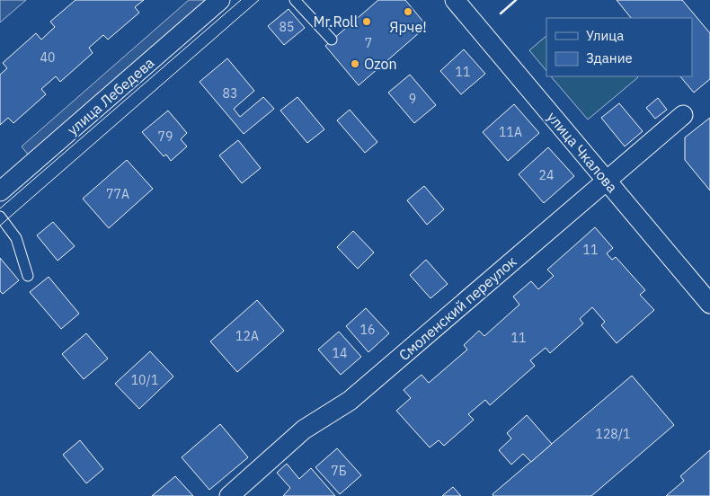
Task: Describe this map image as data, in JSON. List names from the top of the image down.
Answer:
{
  "streets": {
    "street": ["улица Лебедева", "улица Чкалова", "Смоленский переулок"]
  },
  "crossings": [
    ["улица Чкалова", "Смоленский переулок"]
  ],
  "places": ["Ярче!", "Mr.Roll", "Ozon"],
  "house_numbers": [
    "85",
    "7",
    "40",
    "11",
    "83",
    "9",
    "11А",
    "79",
    "24",
    "77А",
    "11",
    "16",
    "12А",
    "11",
    "14",
    "10/1",
    "128/1",
    "7Б"
  ],
  "legend": ["Улица", "Здание"]
}
